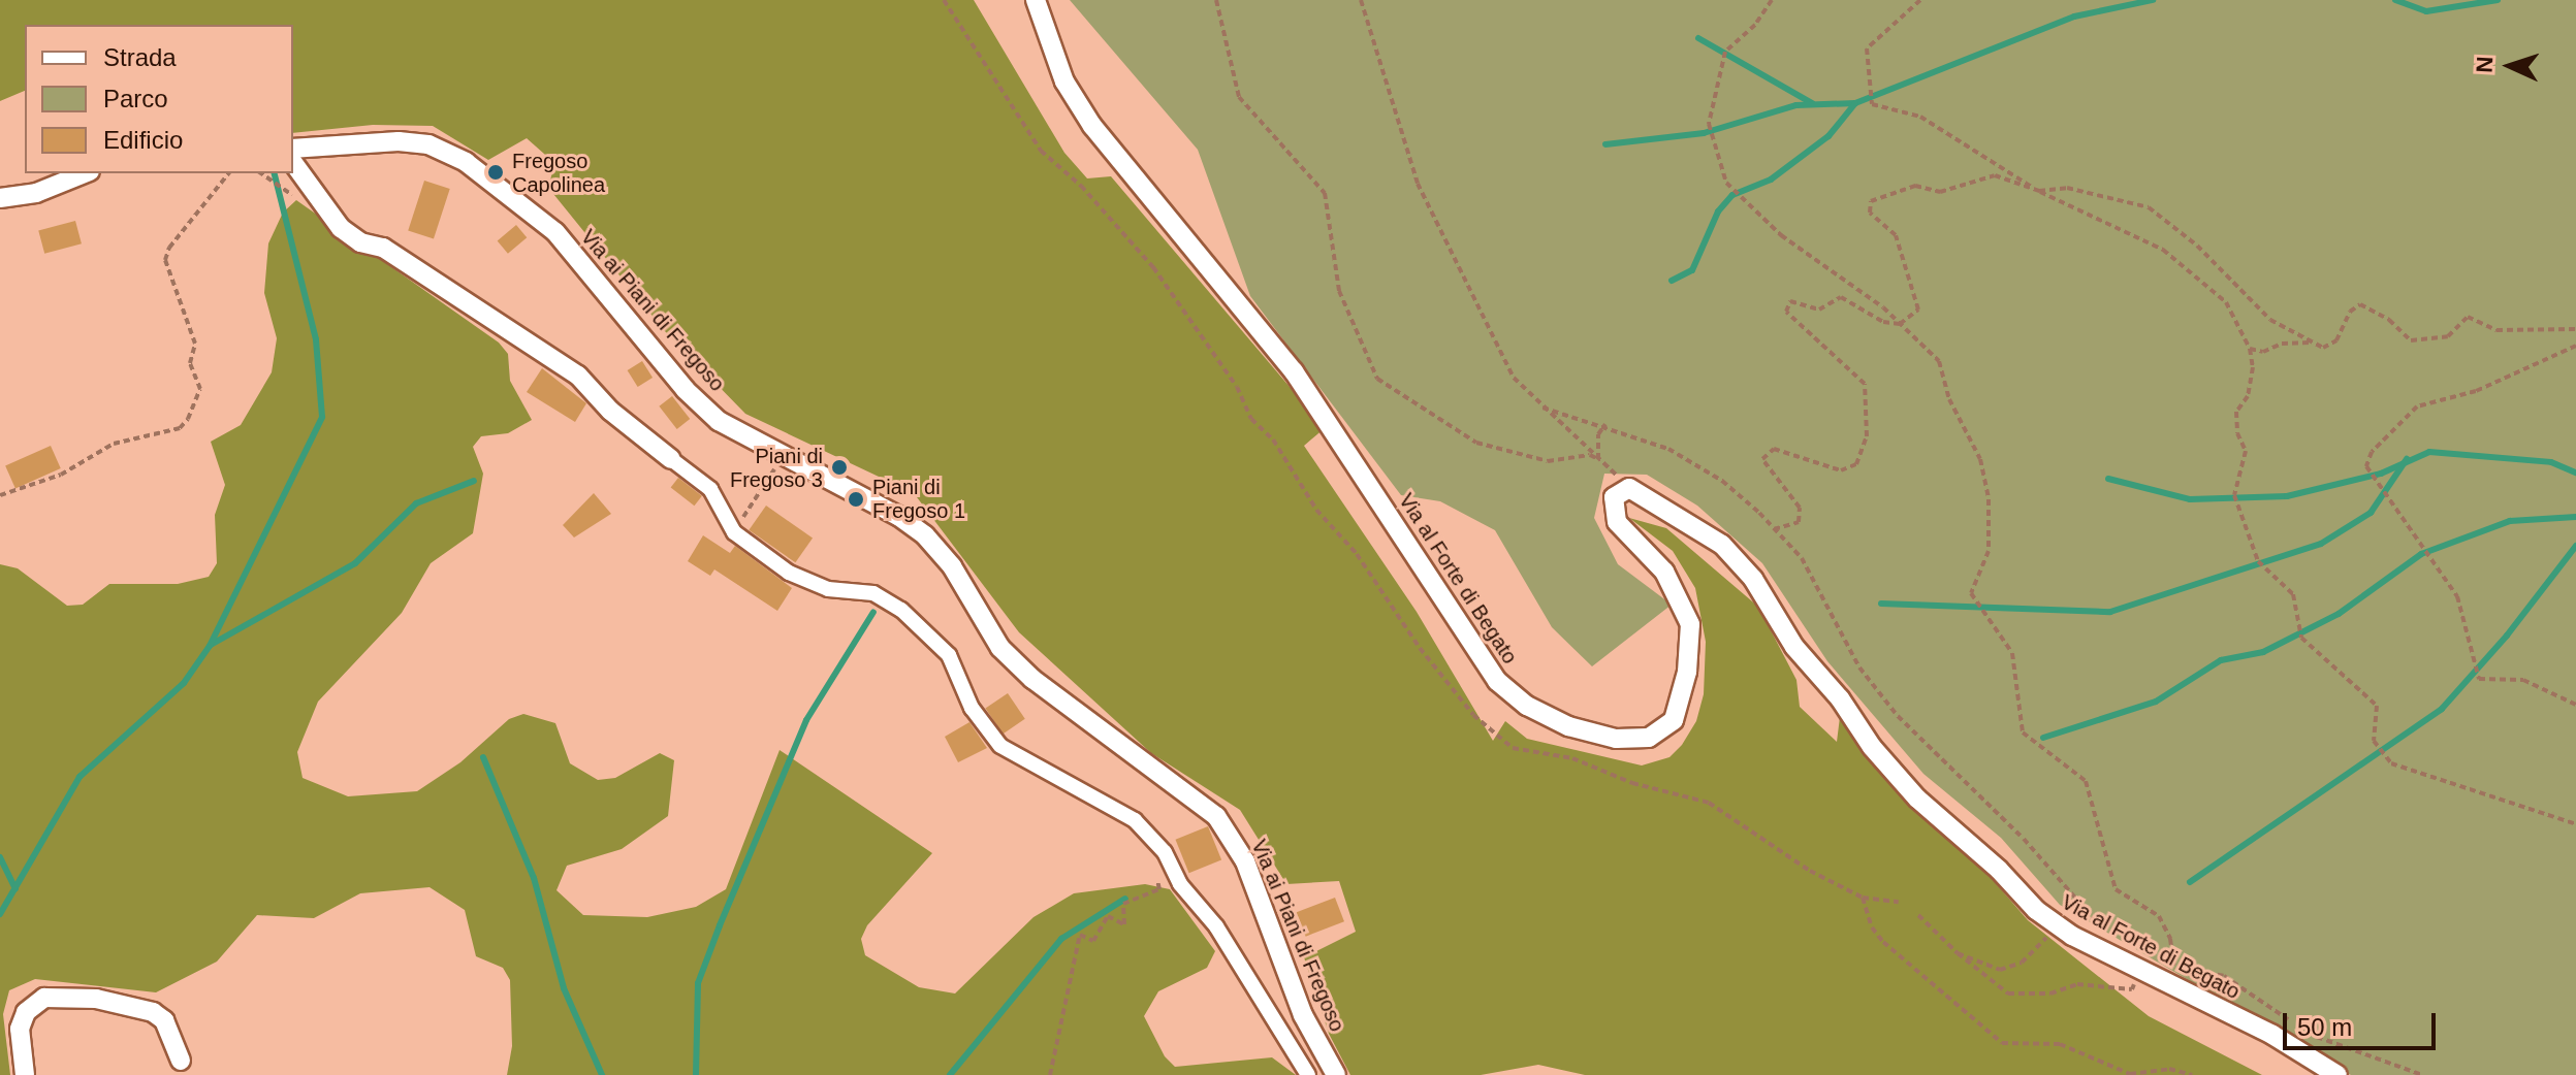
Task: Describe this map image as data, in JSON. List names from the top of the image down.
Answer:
{
  "streets": {
    "street": ["Via ai Piani di Fregoso", "Via al Forte di Begato"]
  },
  "places": ["Fregoso Capolinea", "Piani di Fregoso 3", "Piani di Fregoso 1"],
  "legend": ["Strada", "Parco", "Edificio"],
  "scale_bar": "50 m",
  "north": "left"
}
